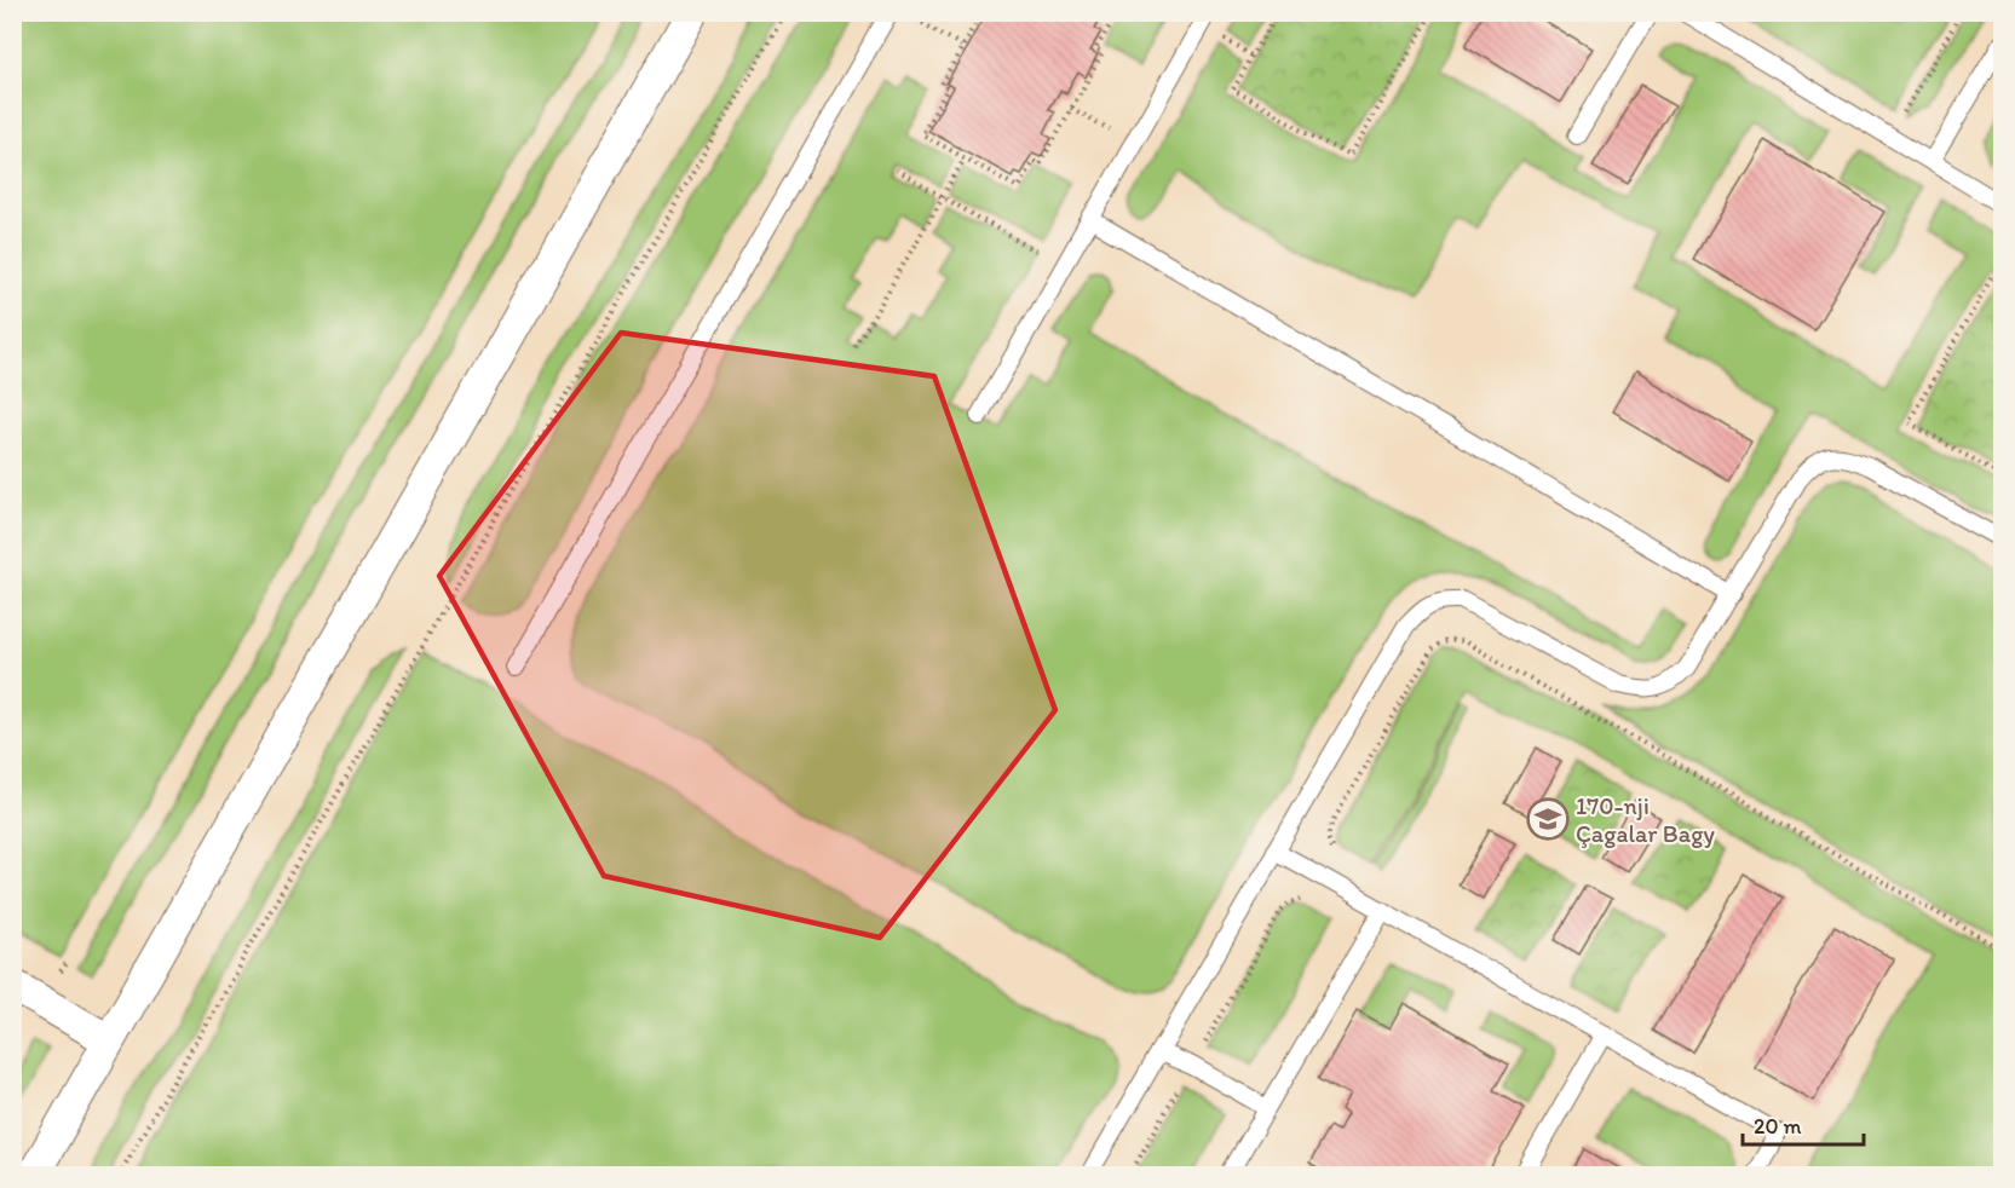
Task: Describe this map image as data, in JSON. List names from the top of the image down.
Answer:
{
  "places": {
    "school or university": ["170-nji Çagalar Bagy"]
  },
  "scale_bar": "20 m"
}
